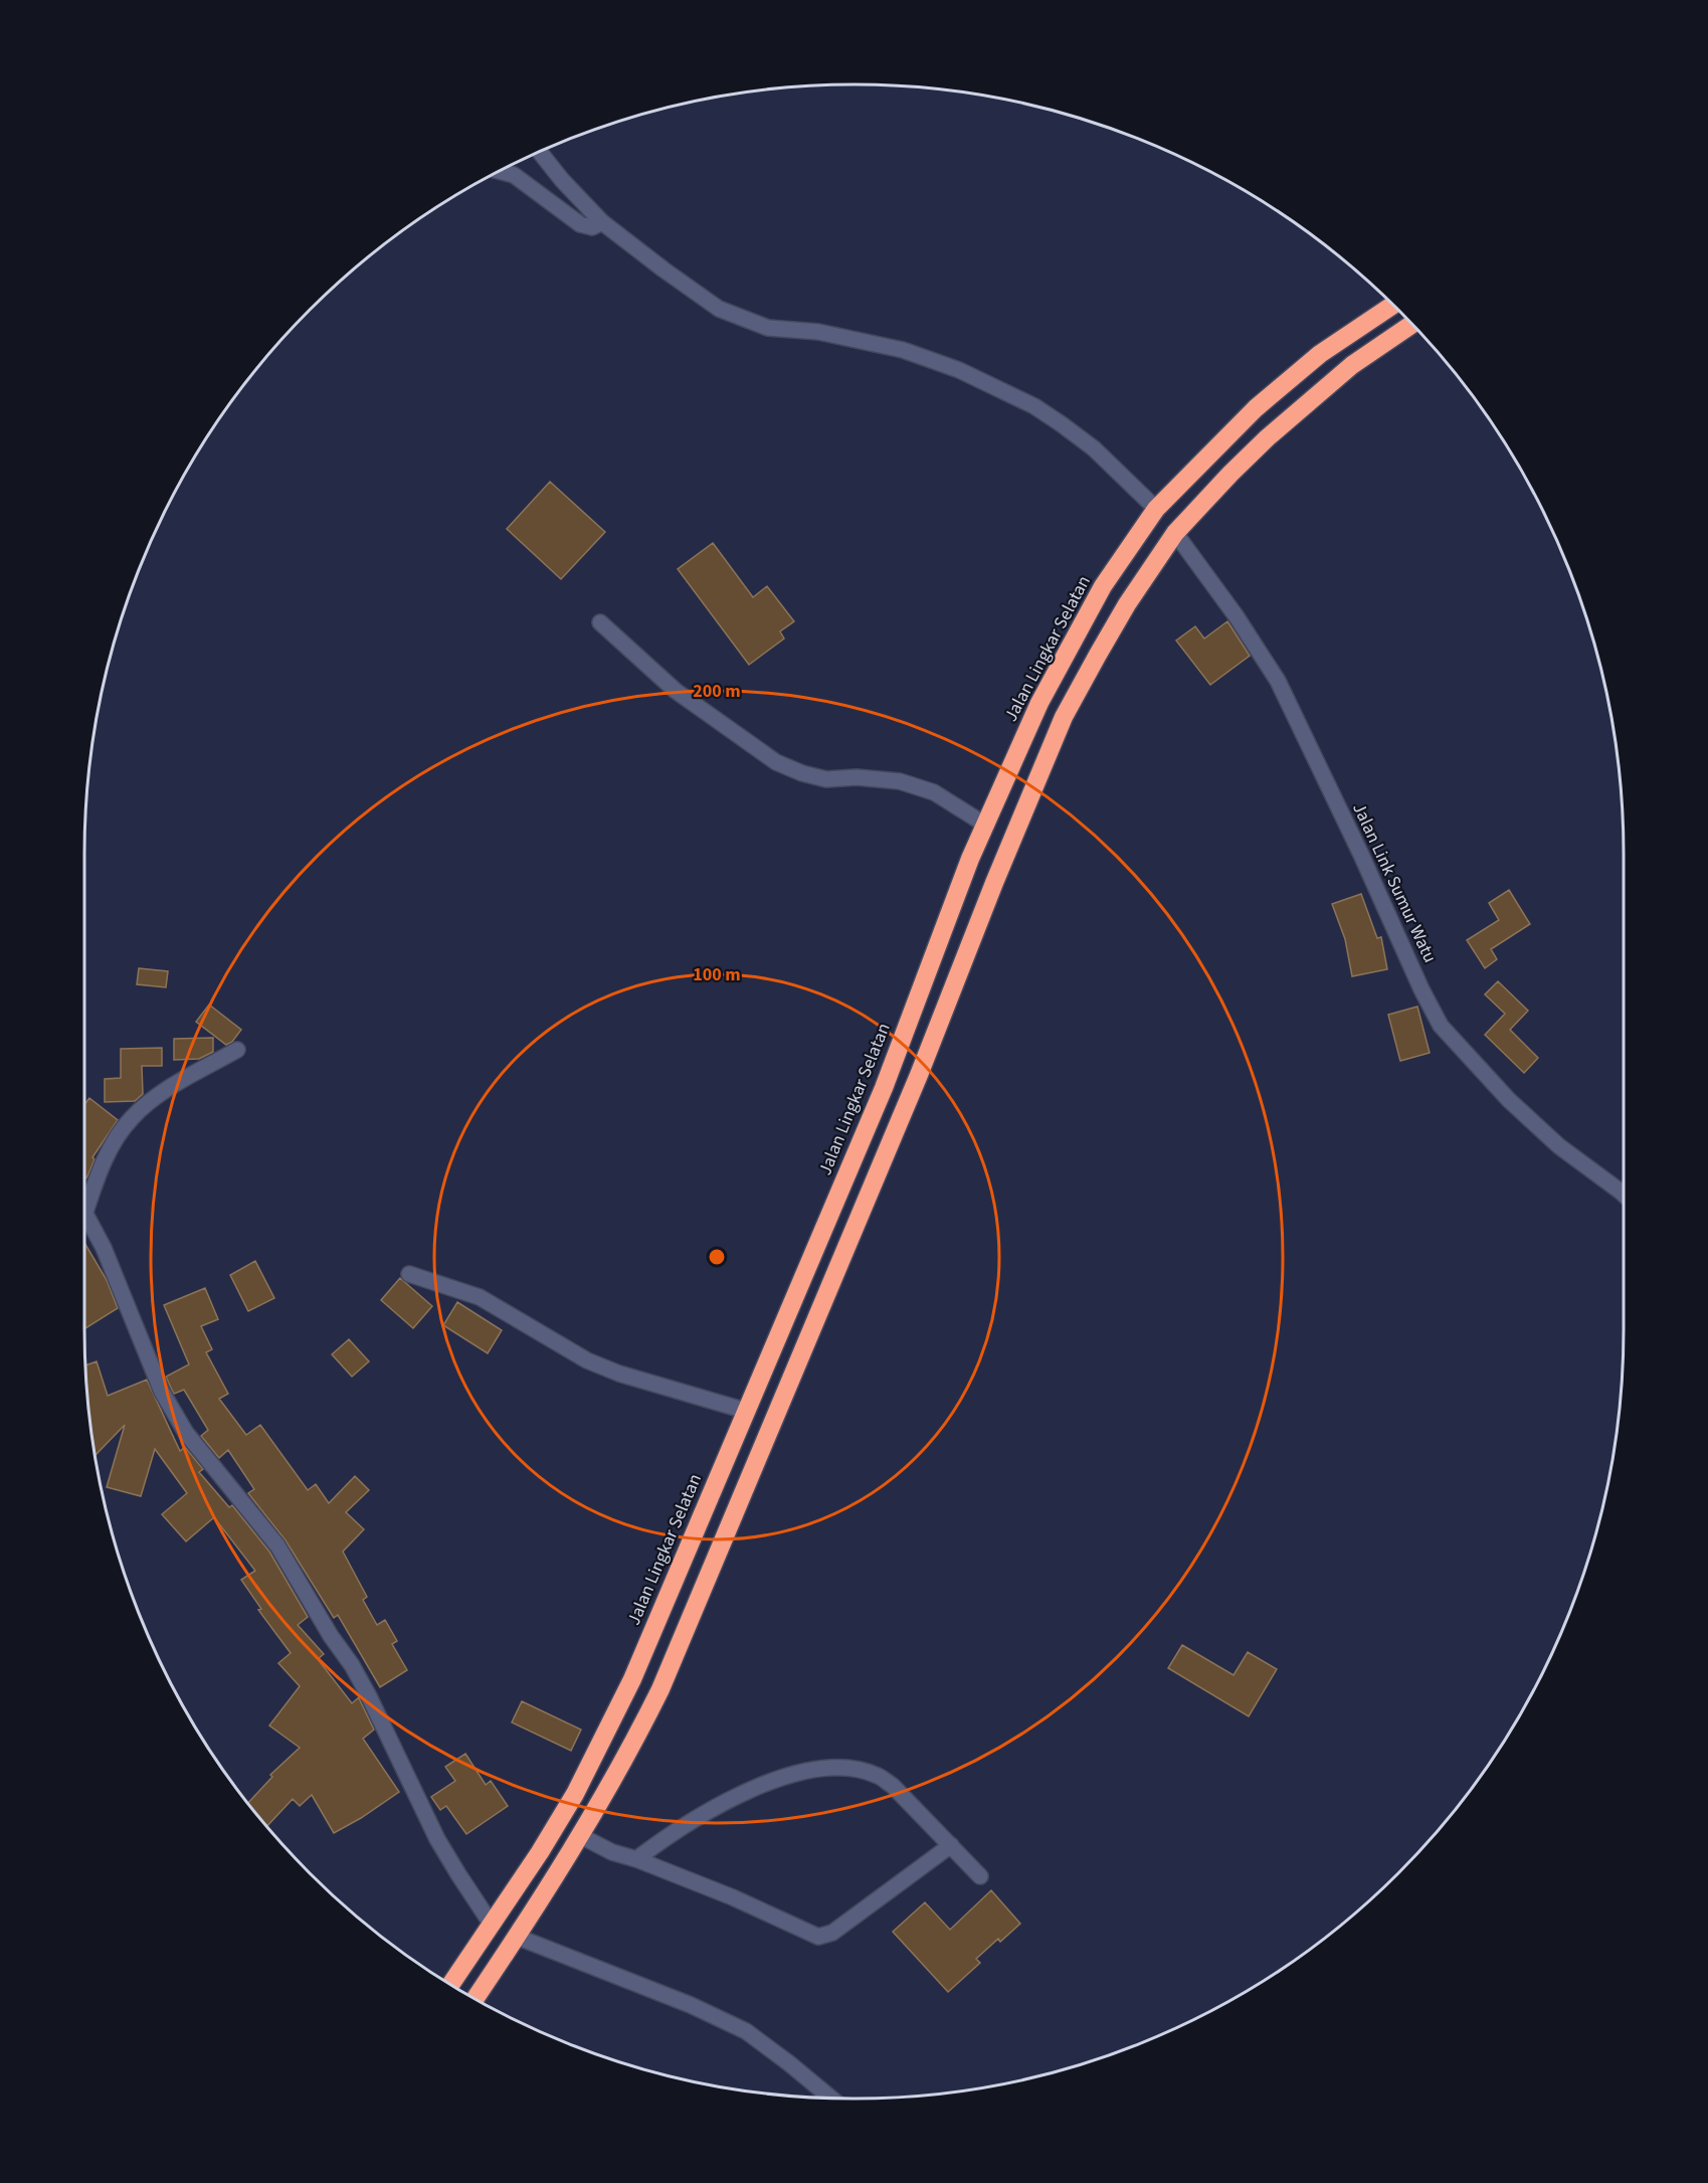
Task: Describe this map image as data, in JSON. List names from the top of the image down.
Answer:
{
  "streets": {
    "highway": ["Jalan Lingkar Selatan"],
    "street": ["Jalan Link Sumur Watu"]
  },
  "rings": ["200 m", "100 m"]
}
